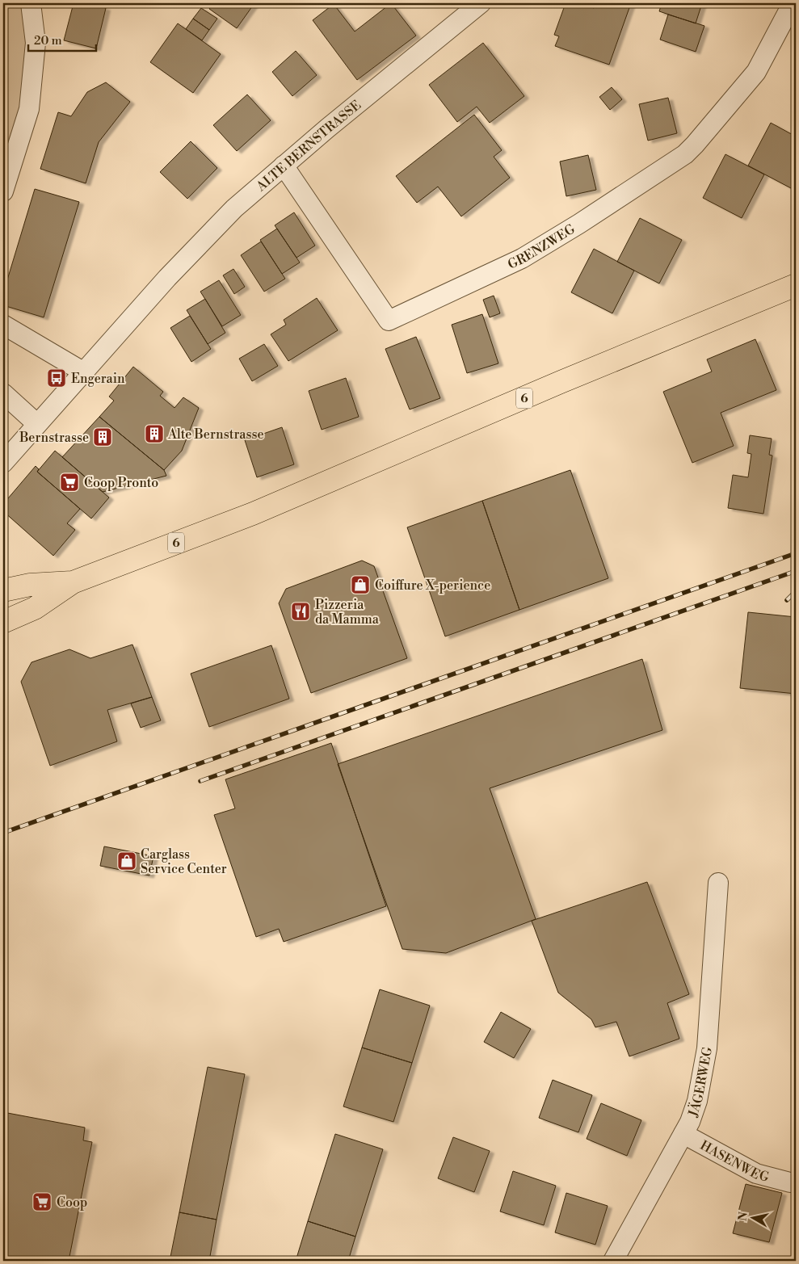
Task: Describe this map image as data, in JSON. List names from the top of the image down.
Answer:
{
  "streets": {
    "main road": ["6"],
    "street": [
      "ALTE BERNSTRASSE",
      "GRENZWEG",
      "JÄGERWEG",
      "HASENWEG"
    ]
  },
  "crossings": [
    ["ALTE BERNSTRASSE", "GRENZWEG"],
    ["JÄGERWEG", "HASENWEG"]
  ],
  "places": {
    "bus stop": ["Engerain"],
    "building": ["Alte Bernstrasse", "Bernstrasse"],
    "supermarket": ["Coop Pronto", "Coop"],
    "shop": ["Coiffure X-perience", "Carglass Service Center"],
    "restaurant": ["Pizzeria da Mamma"]
  },
  "scale_bar": "20 m",
  "north": "left"
}
